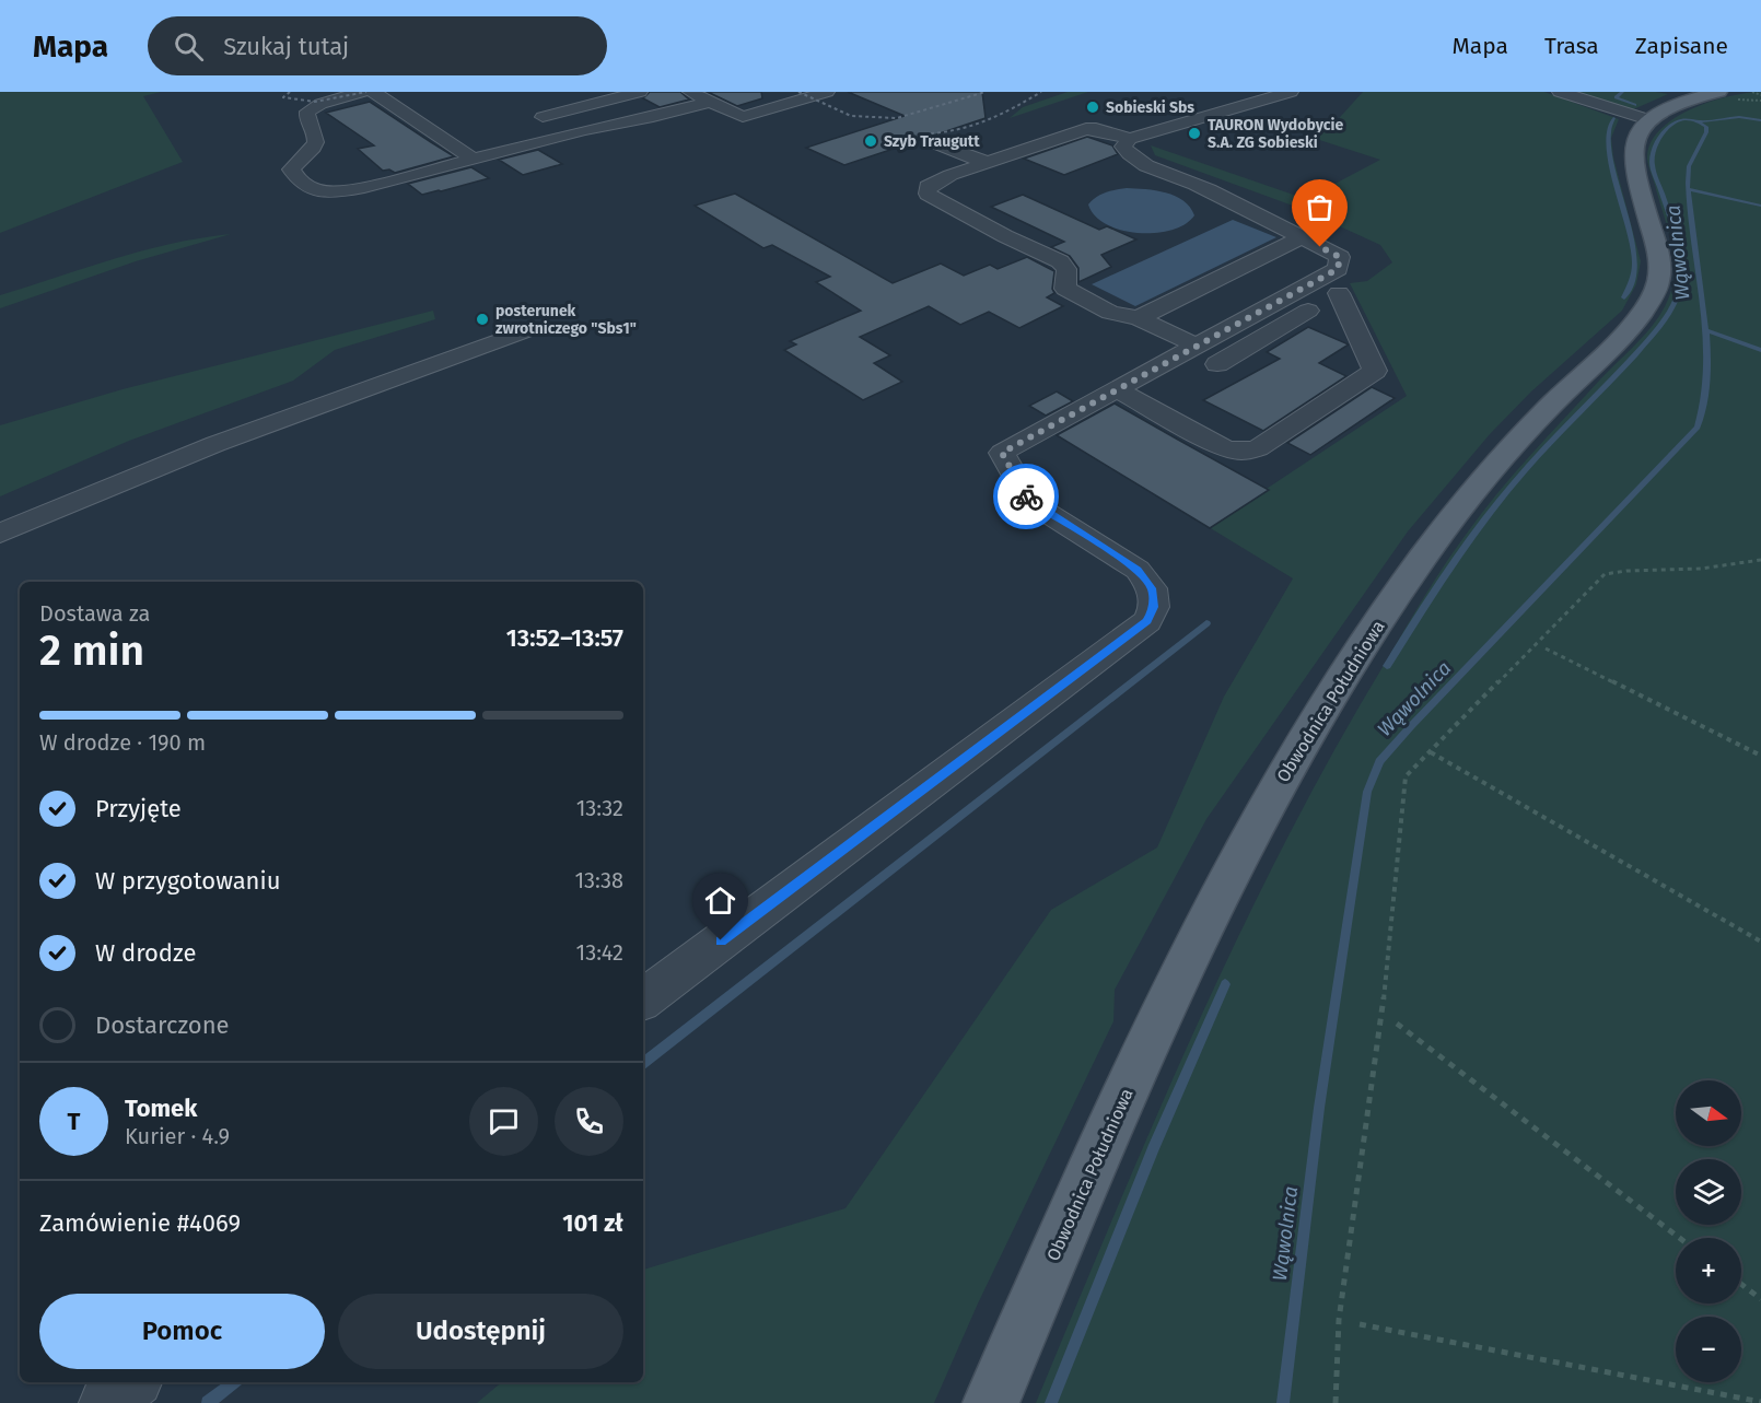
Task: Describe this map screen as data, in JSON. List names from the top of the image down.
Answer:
{
  "streets": {
    "main road": ["Obwodnica Południowa"]
  },
  "water": ["Wąwolnica"],
  "places": [
    "Sobieski Sbs",
    "TAURON Wydobycie S.A. ZG Sobieski",
    "Szyb Traugutt",
    "posterunek zwrotniczego \"Sbs1\""
  ],
  "north": "right",
  "page": {
    "header": "Mapa",
    "search": "Szukaj tutaj",
    "nav": ["Mapa", "Trasa", "Zapisane"],
    "heading": ["2 min", "Dostawa za", "13:52–13:57"],
    "panel": [
      "Tomek",
      "Kurier · 4.9",
      "Zamówienie #4069",
      "101 zł"
    ],
    "bar": "W drodze · 190 m",
    "list": [
      ["Przyjęte", "13:32"],
      ["W przygotowaniu", "13:38"],
      ["W drodze", "13:42"],
      "Dostarczone"
    ],
    "map_buttons": ["+", "−"],
    "round": "T",
    "buttons": ["Pomoc", "Udostępnij"]
  }
}
